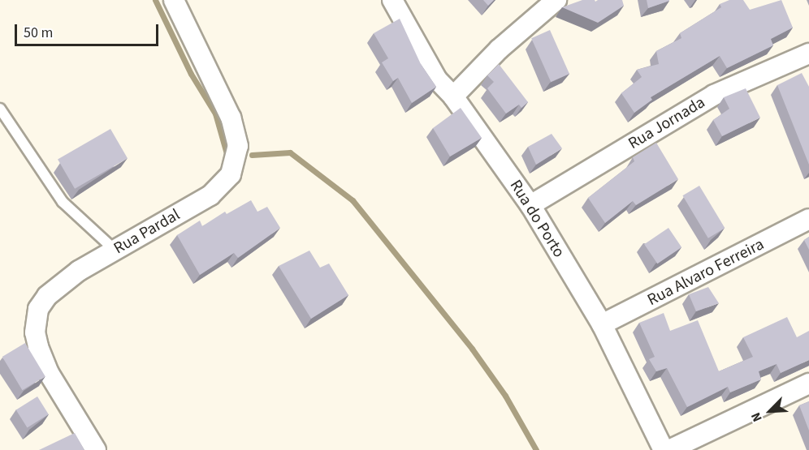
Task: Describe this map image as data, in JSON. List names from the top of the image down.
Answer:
{
  "streets": {
    "street": [
      "Rua Jornada",
      "Rua do Porto",
      "Rua Pardal",
      "Rua Alvaro Ferreira"
    ]
  },
  "crossings": [
    ["Rua Jornada", "Rua do Porto"],
    ["Rua do Porto", "Rua Alvaro Ferreira"]
  ],
  "scale_bar": "50 m",
  "north": "bottom left"
}
